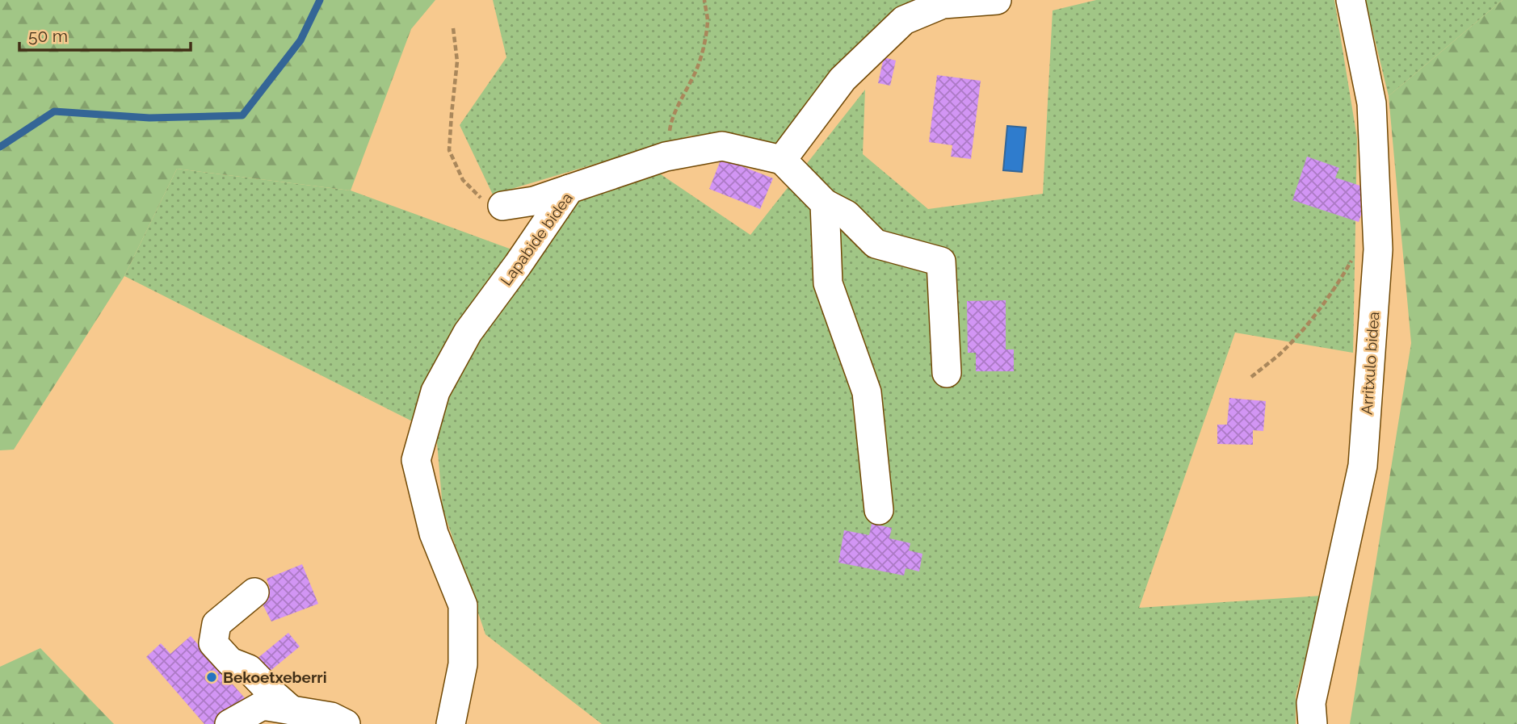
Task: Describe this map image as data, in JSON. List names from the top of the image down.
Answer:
{
  "streets": {
    "street": ["Lapabide bidea", "Arritxulo bidea"]
  },
  "places": ["Bekoetxeberri"],
  "scale_bar": "50 m"
}
